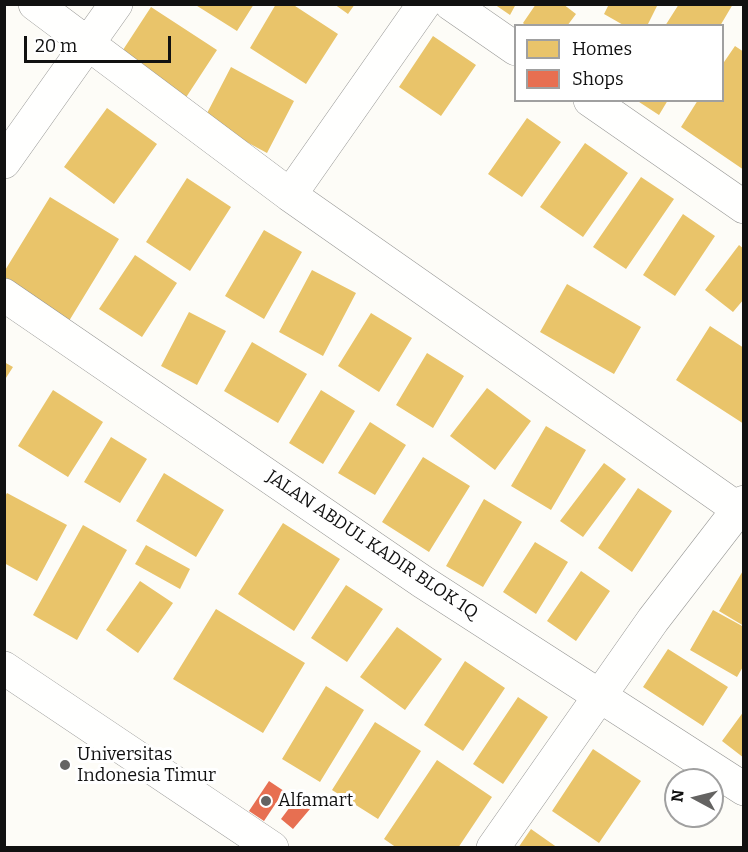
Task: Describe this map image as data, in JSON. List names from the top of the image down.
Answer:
{
  "streets": {
    "street": ["JALAN ABDUL KADIR BLOK 1Q"]
  },
  "places": ["Universitas Indonesia Timur", "Alfamart"],
  "legend": ["Homes", "Shops"],
  "scale_bar": "20 m",
  "north": "left"
}
